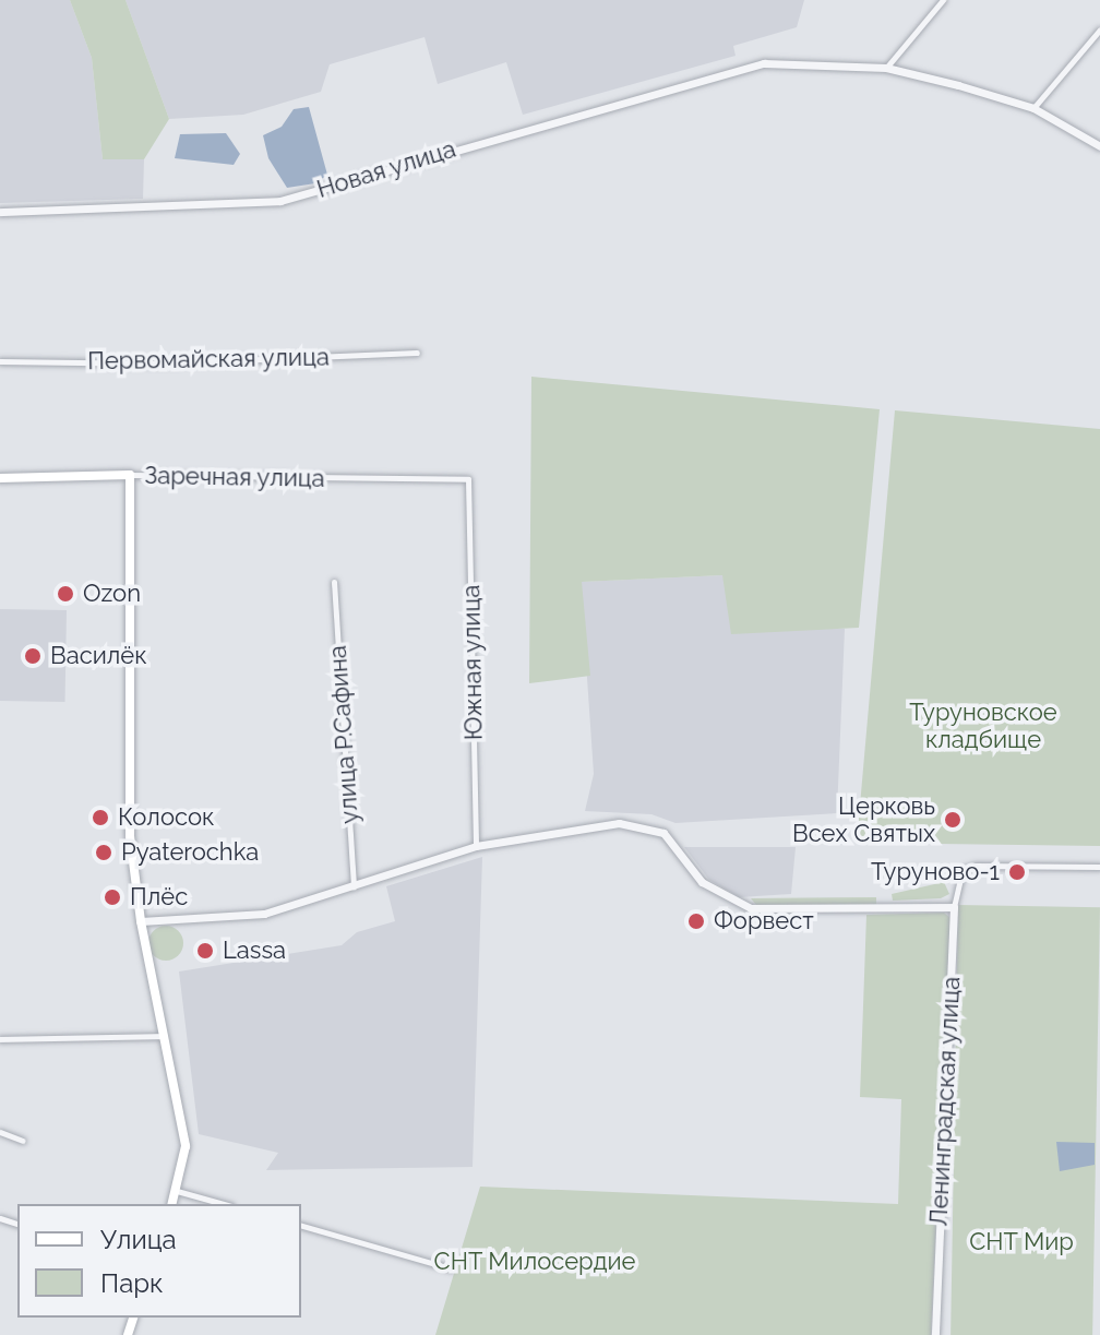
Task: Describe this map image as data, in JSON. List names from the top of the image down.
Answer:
{
  "streets": {
    "main road": ["Заречная улица"],
    "street": [
      "Новая улица",
      "Первомайская улица",
      "Южная улица",
      "улица Р.Сафина",
      "Ленинградская улица"
    ]
  },
  "crossings": [
    ["Заречная улица", "Южная улица"]
  ],
  "parks": ["Туруновское кладбище", "СНТ Мир", "СНТ Милосердие"],
  "places": [
    "Ozon",
    "Василёк",
    "Колосок",
    "Церковь Всех Святых",
    "Pyaterochka",
    "Туруново-1",
    "Плёс",
    "Форвест",
    "Lassa"
  ],
  "legend": ["Улица", "Парк"]
}
